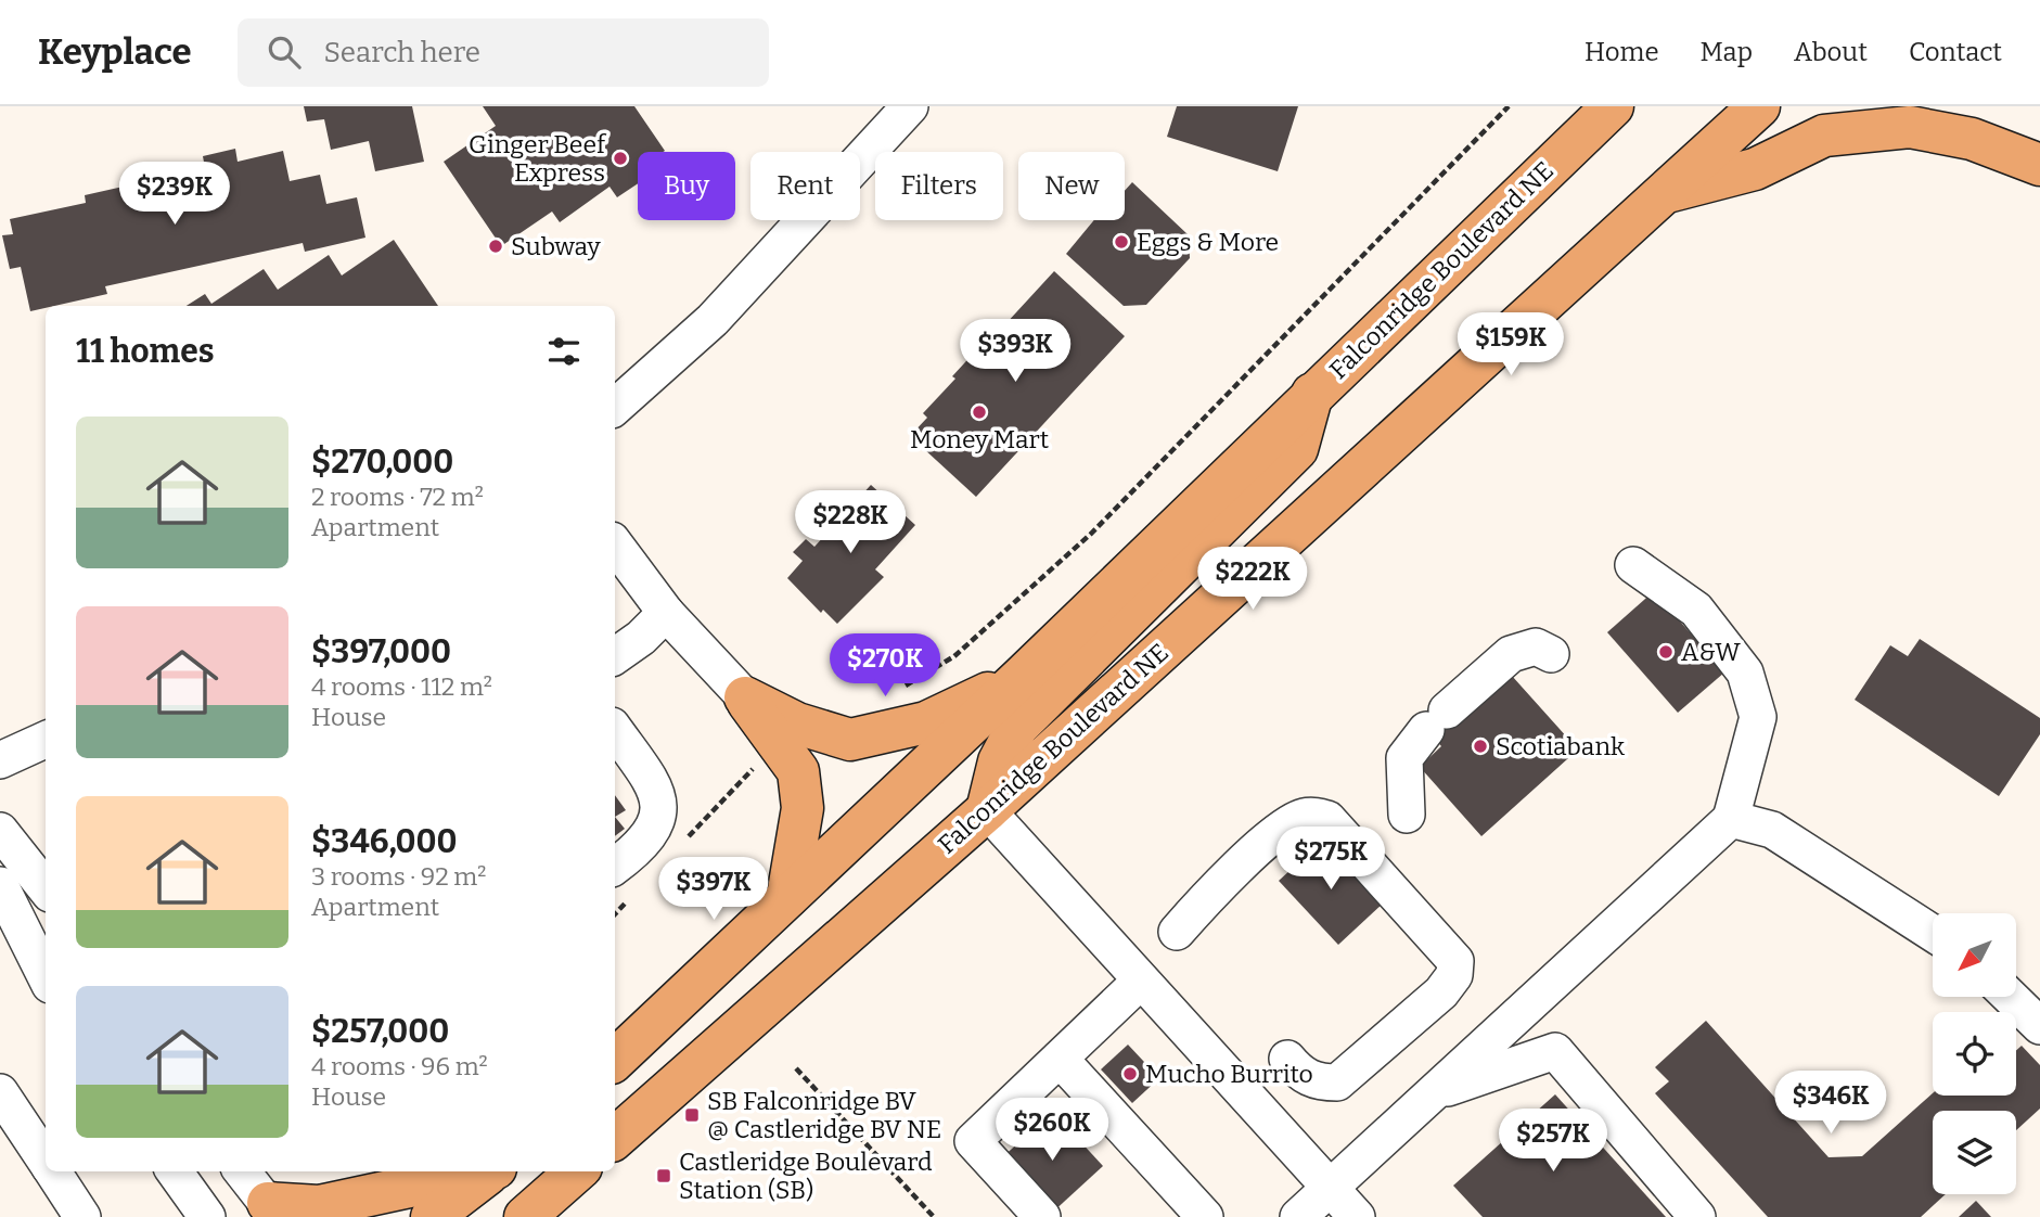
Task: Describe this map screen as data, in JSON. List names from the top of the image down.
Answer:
{
  "streets": {
    "main road": ["Falconridge Boulevard NE"]
  },
  "places": {
    "other": [
      "Ginger Beef Express",
      "Eggs & More",
      "Subway",
      "Money Mart",
      "A&W",
      "Scotiabank",
      "Mucho Burrito"
    ],
    "transit": ["SB Falconridge BV @ Castleridge BV NE", "Castleridge Boulevard Station (SB)"]
  },
  "north": "bottom left",
  "page": {
    "header": "Keyplace",
    "search": "Search here",
    "nav": [
      "Home",
      "Map",
      "About",
      "Contact"
    ],
    "chip": [
      "Buy",
      "Rent",
      "Filters",
      "New"
    ],
    "price": [
      "$239K",
      "$159K",
      "$393K",
      "$228K",
      "$222K",
      "$270K",
      "$275K",
      "$397K",
      "$346K",
      "$260K",
      "$257K"
    ],
    "heading": "11 homes",
    "list": [
      {
        "name": "$270,000",
        "note": "2 rooms · 72 m² · Apartment"
      },
      {
        "name": "$397,000",
        "note": "4 rooms · 112 m² · House"
      },
      {
        "name": "$346,000",
        "note": "3 rooms · 92 m² · Apartment"
      },
      {
        "name": "$257,000",
        "note": "4 rooms · 96 m² · House"
      }
    ]
  }
}
